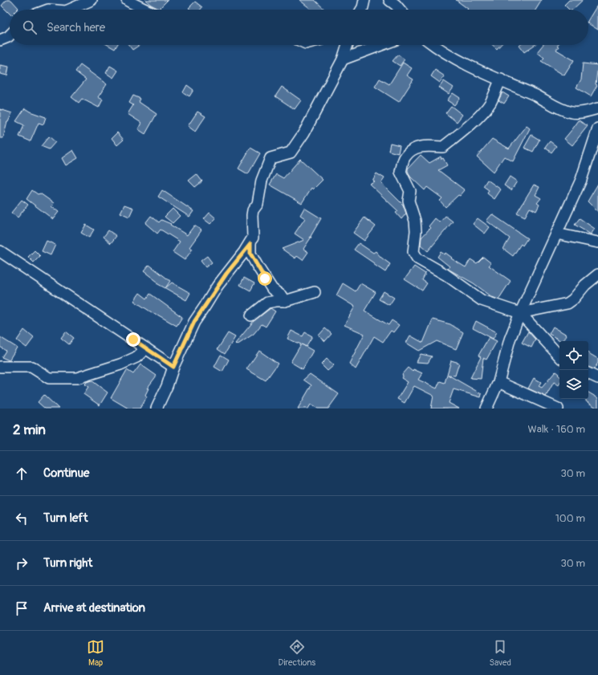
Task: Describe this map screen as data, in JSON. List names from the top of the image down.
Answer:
{
  "page": {
    "search": "Search here",
    "heading": ["2 min", "Walk · 160 m"],
    "list": [
      ["Continue", "30 m"],
      ["Turn left", "100 m"],
      ["Turn right", "30 m"],
      "Arrive at destination"
    ],
    "nav": ["Map", "Directions", "Saved"]
  }
}
